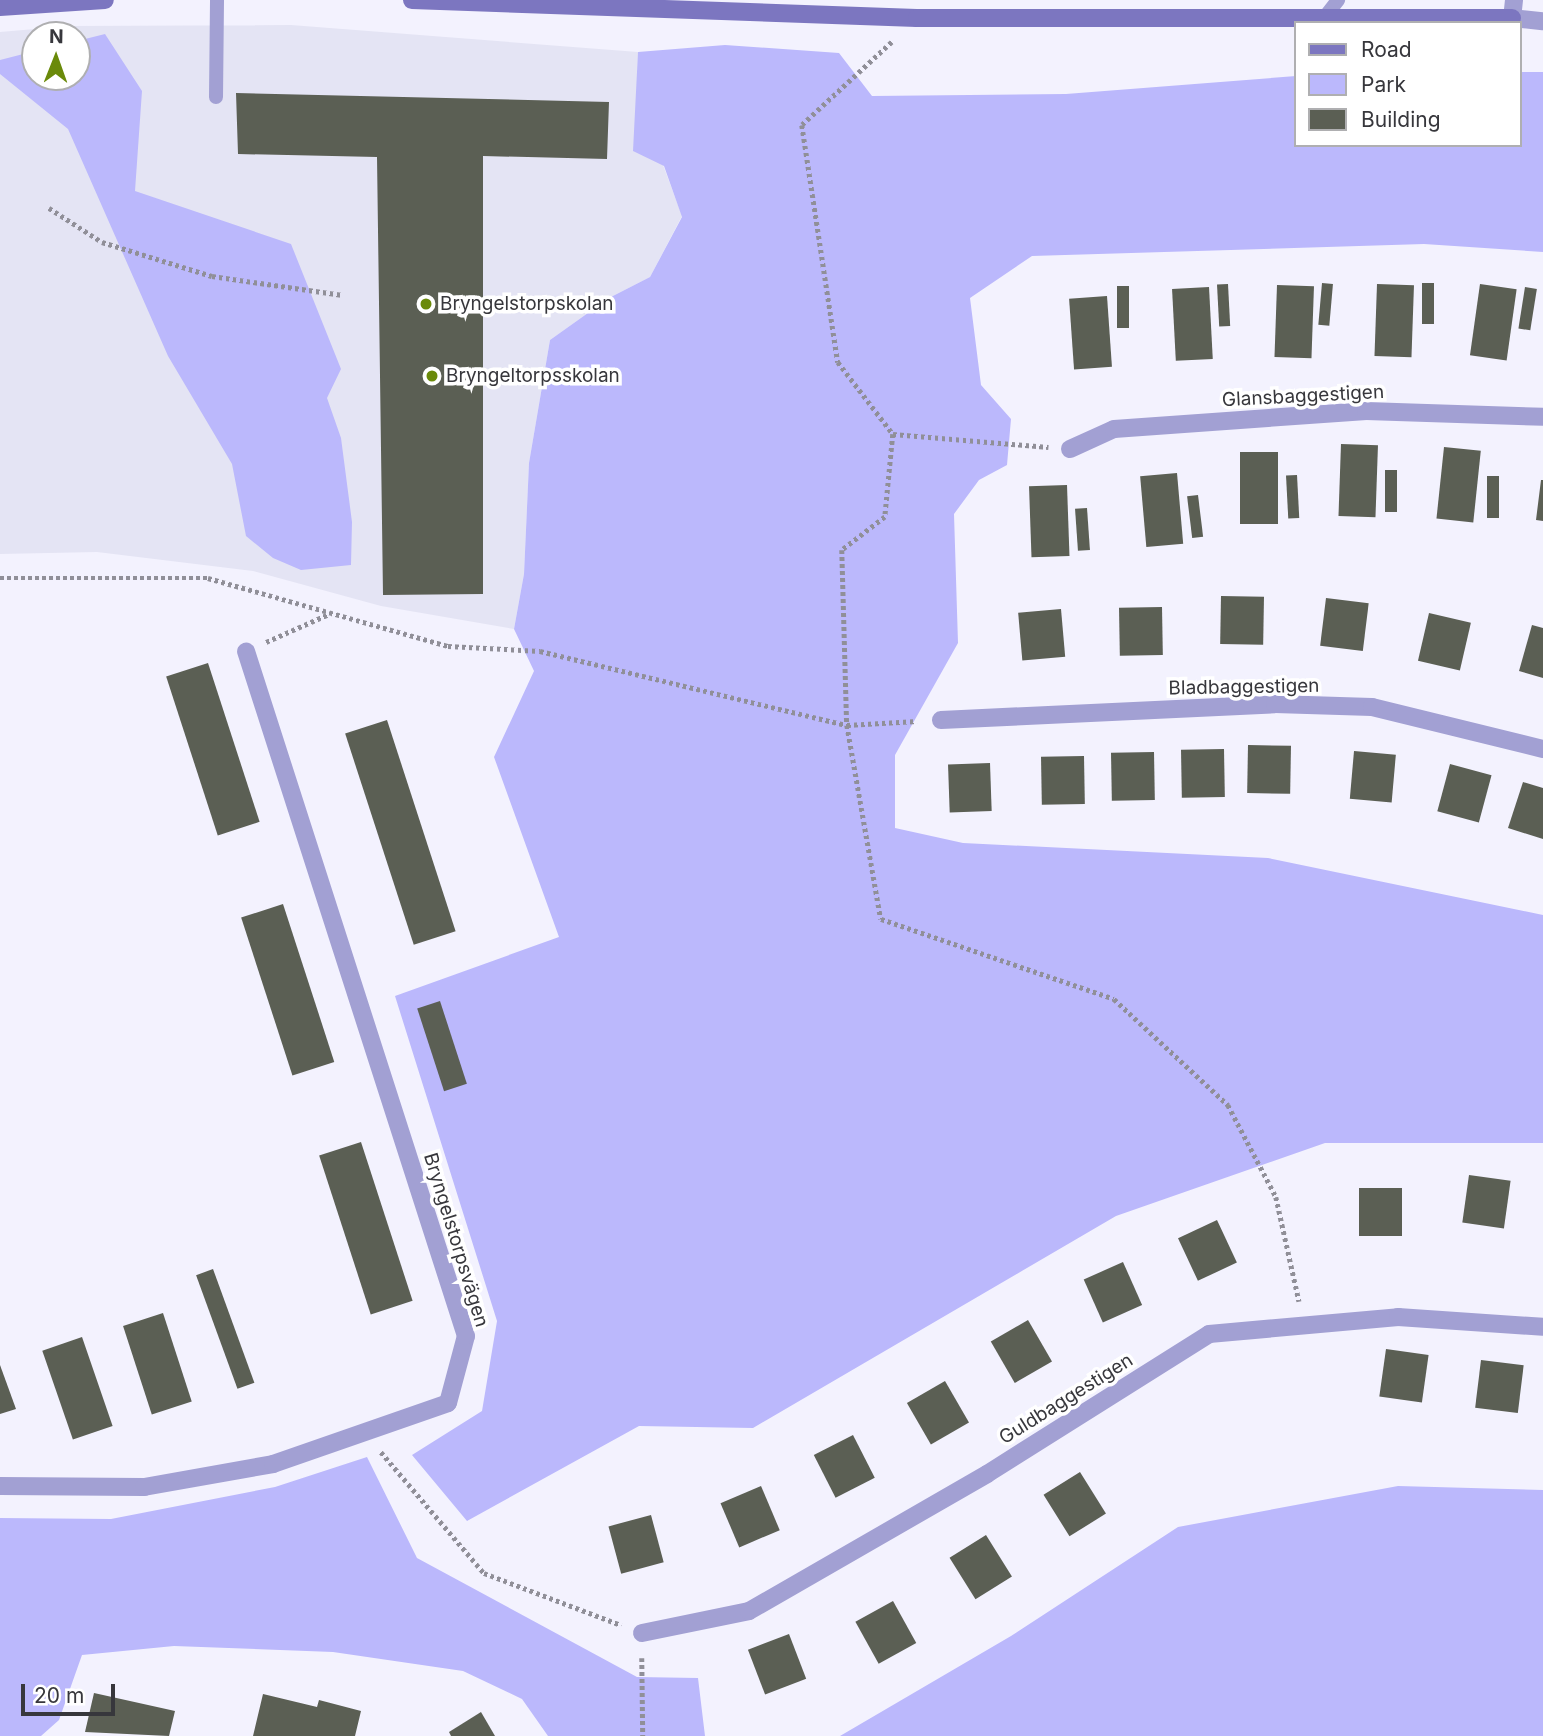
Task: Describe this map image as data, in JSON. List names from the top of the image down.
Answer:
{
  "streets": {
    "street": [
      "Glansbaggestigen",
      "Bladbaggestigen",
      "Bryngelstorpsvägen",
      "Guldbaggestigen"
    ]
  },
  "places": ["Bryngelstorpskolan", "Bryngeltorpsskolan"],
  "legend": ["Road", "Park", "Building"],
  "scale_bar": "20 m",
  "north": "top"
}
